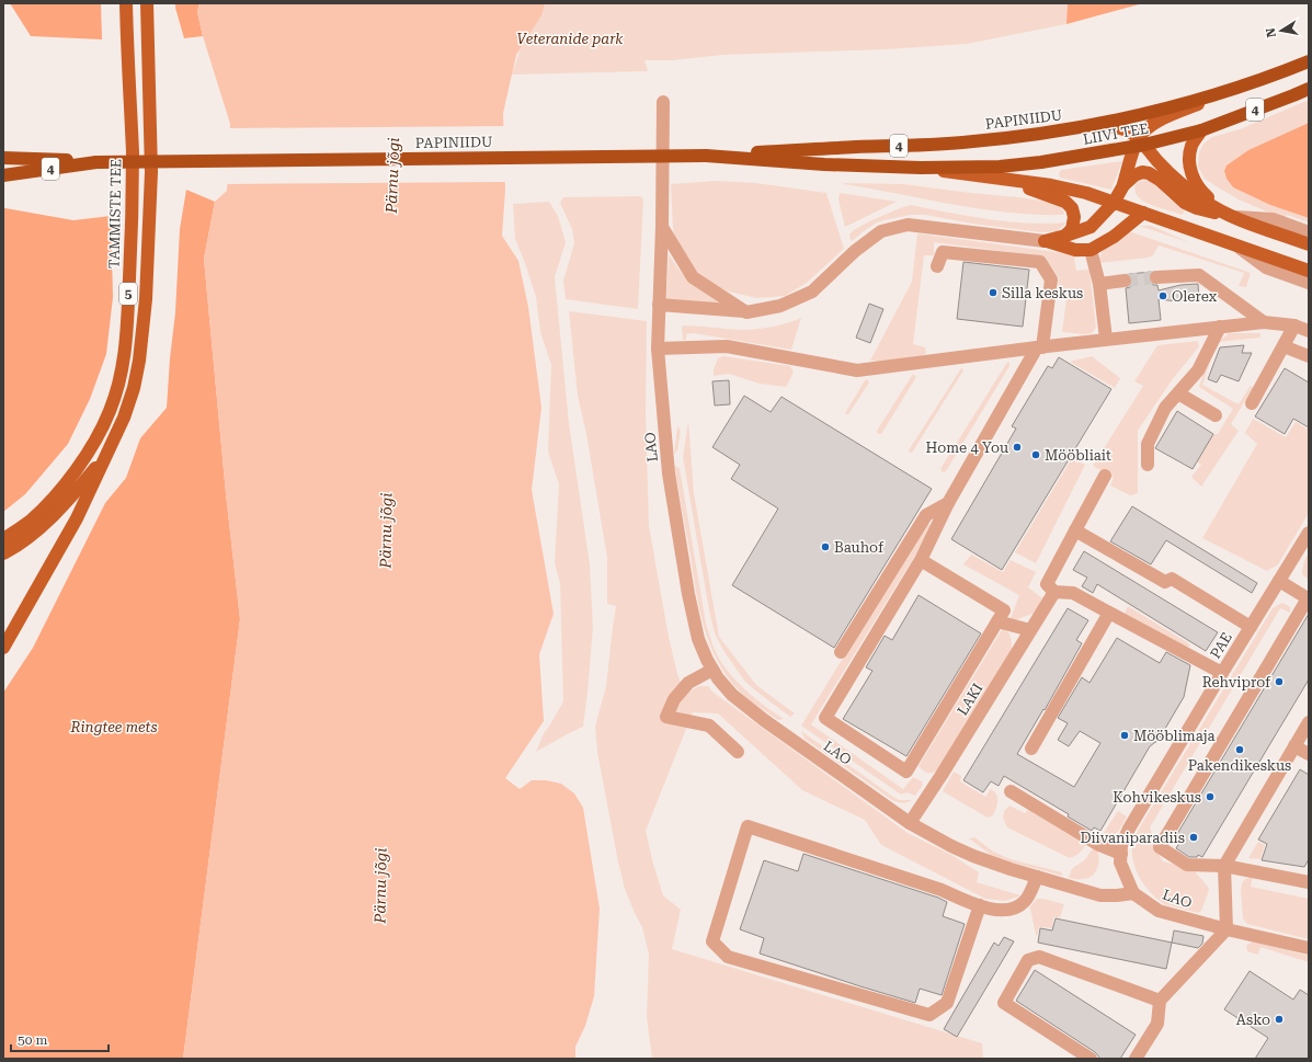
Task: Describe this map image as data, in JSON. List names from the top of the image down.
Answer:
{
  "streets": {
    "highway": ["4", "PAPINIIDU", "LIIVI TEE"],
    "main road": ["TAMMISTE TEE", "5"],
    "street": ["LAO", "PAE", "LAKI"]
  },
  "crossings": [
    ["4", "PAPINIIDU"],
    ["PAPINIIDU", "LIIVI TEE"],
    ["LAO", "PAE"],
    ["LAO", "LAKI"]
  ],
  "water": ["Pärnu jõgi"],
  "parks": ["Veteranide park", "Ringtee mets"],
  "places": [
    "Silla keskus",
    "Olerex",
    "Home 4 You",
    "Mööbliait",
    "Bauhof",
    "Rehviprof",
    "Mööblimaja",
    "Pakendikeskus",
    "Kohvikeskus",
    "Diivaniparadiis",
    "Asko"
  ],
  "scale_bar": "50 m",
  "north": "left"
}
